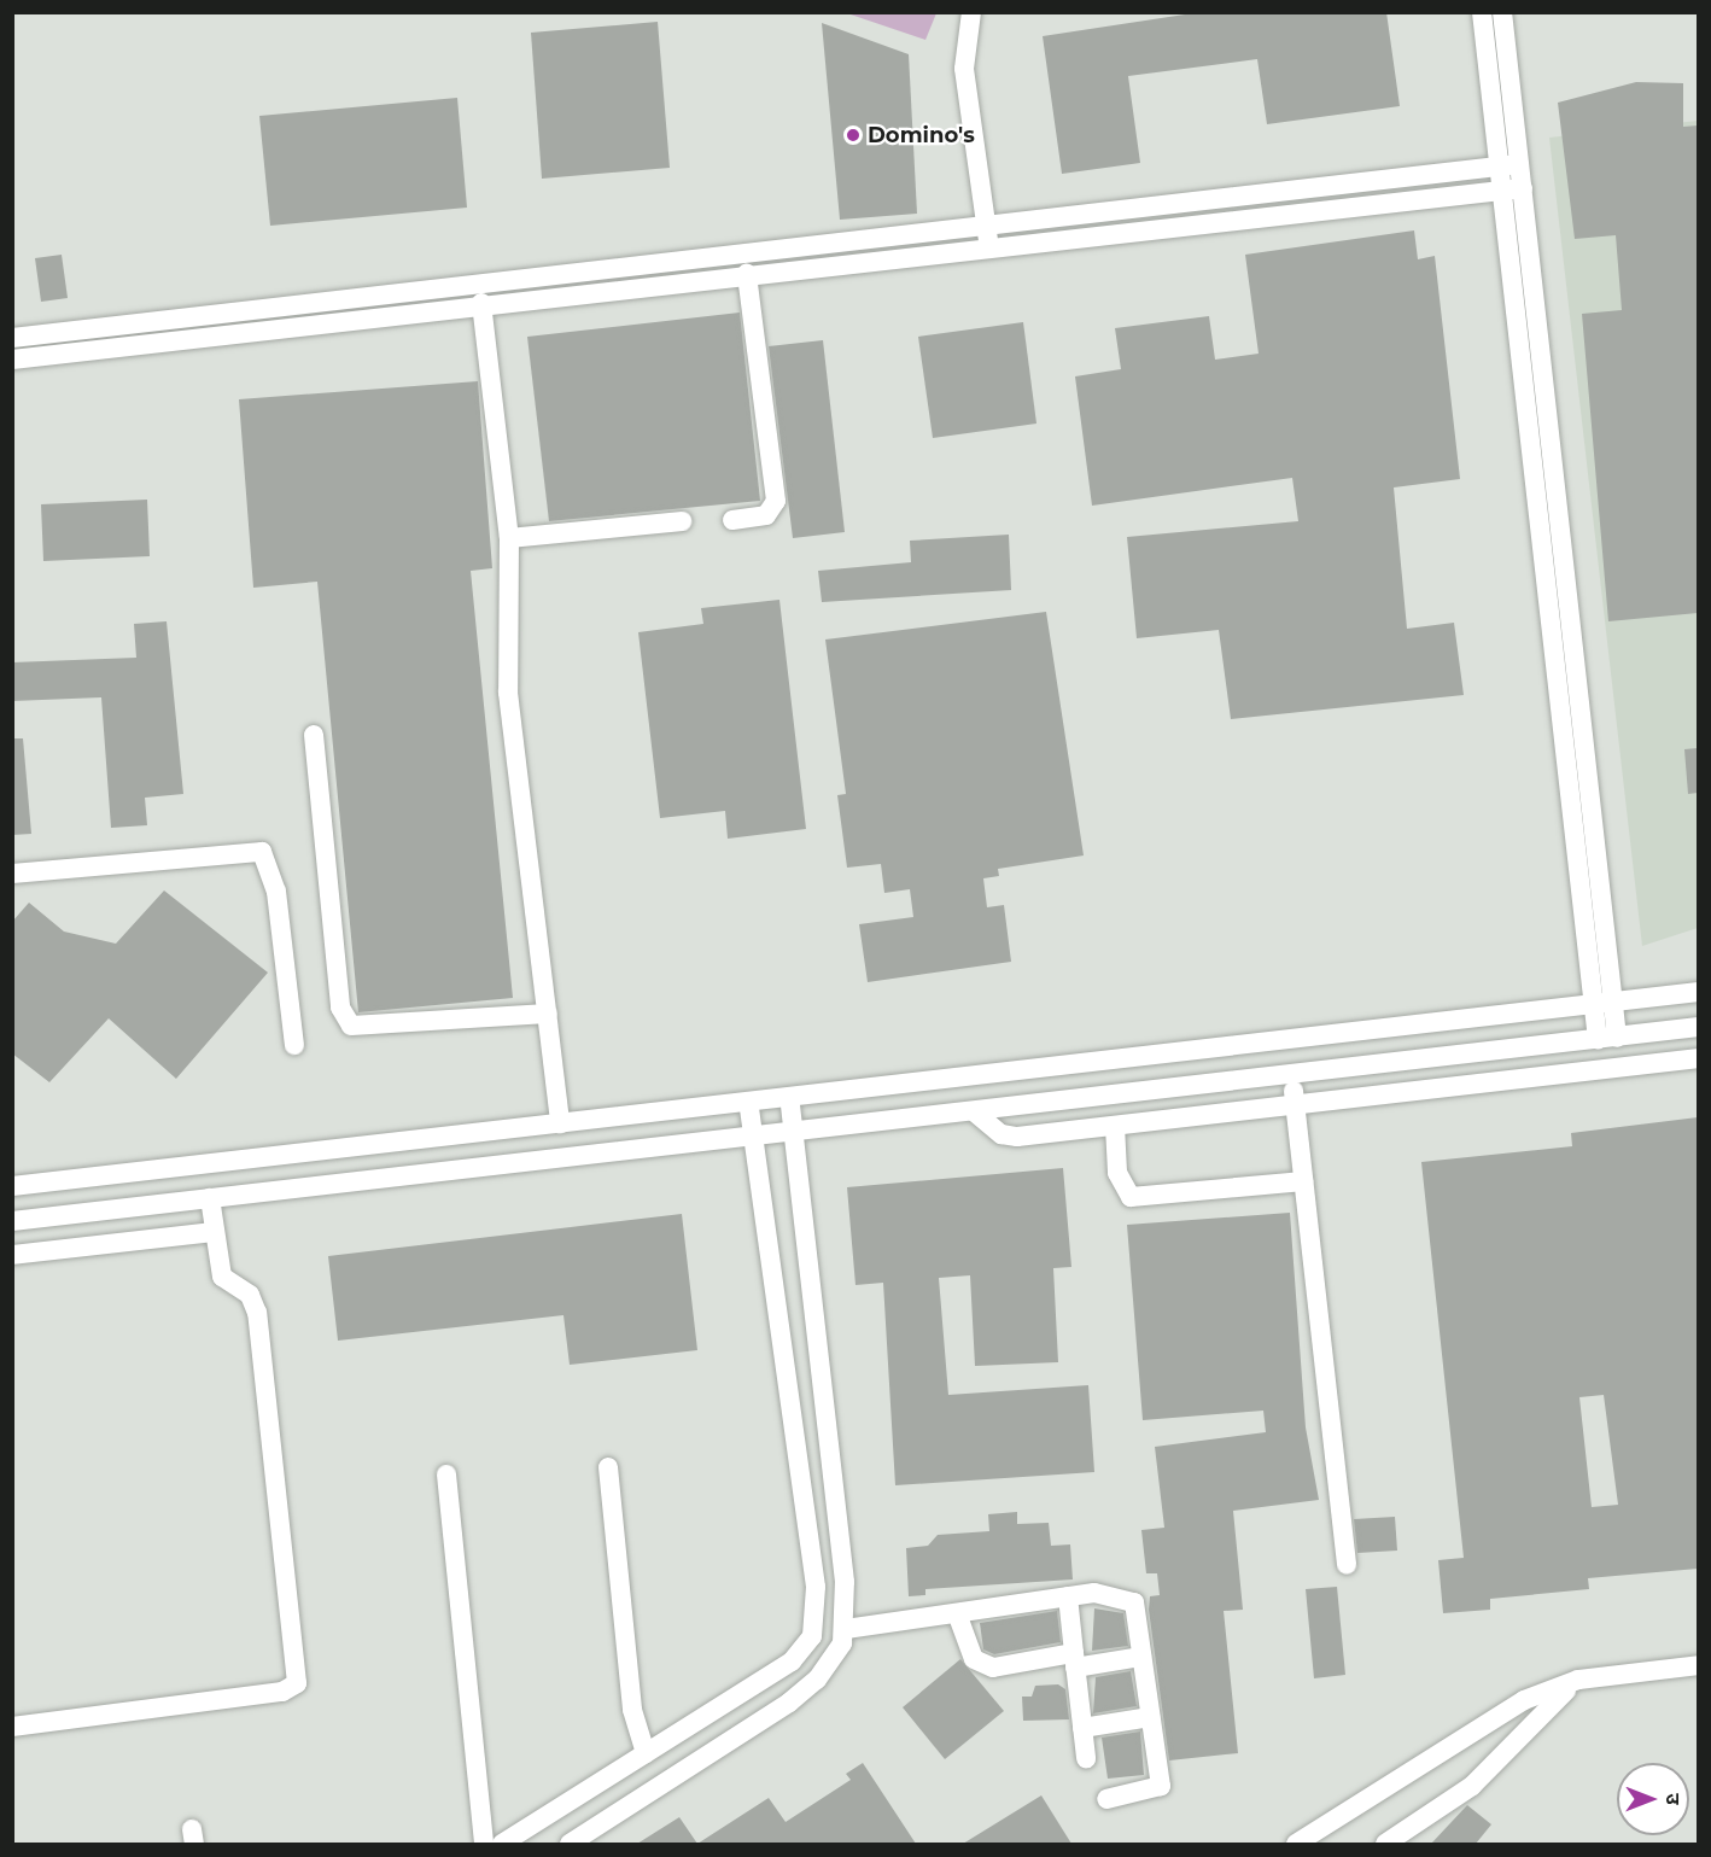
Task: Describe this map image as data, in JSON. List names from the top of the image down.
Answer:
{
  "places": ["Domino's"],
  "north": "right"
}
